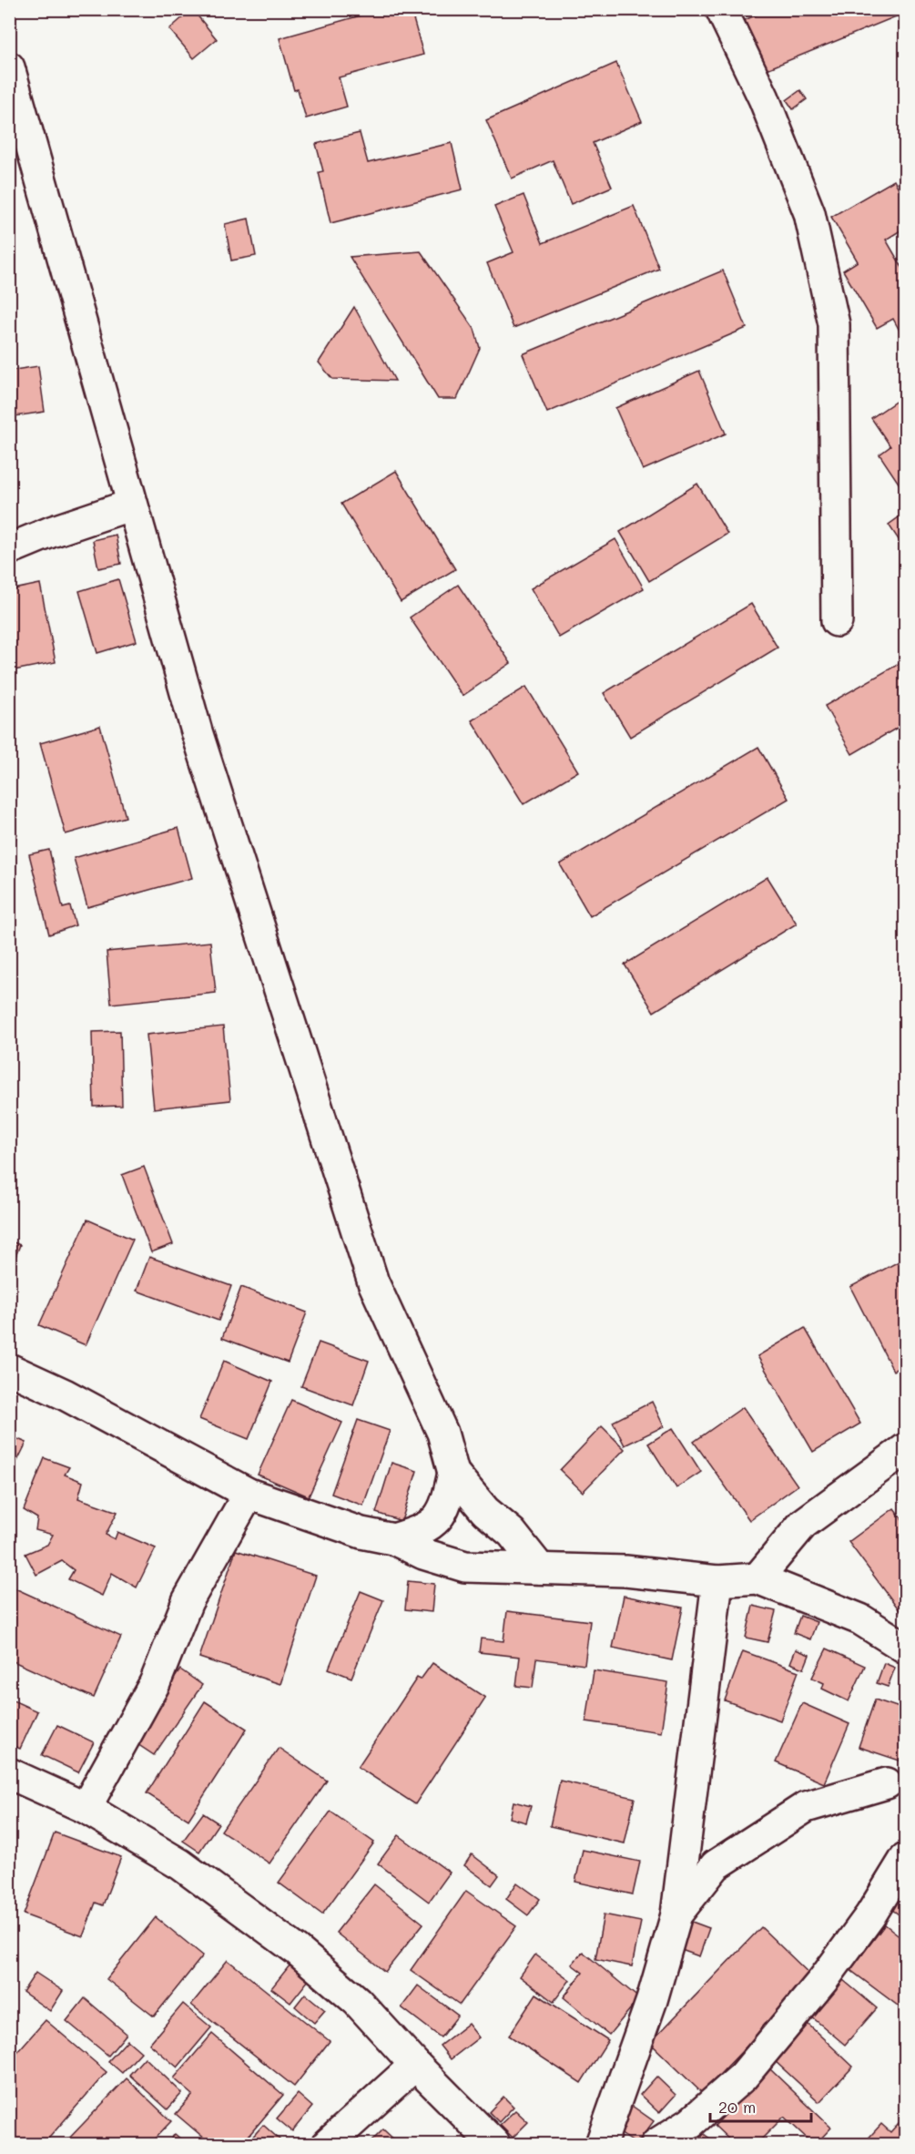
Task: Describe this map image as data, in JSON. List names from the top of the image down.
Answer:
{
  "scale_bar": "20 m"
}
